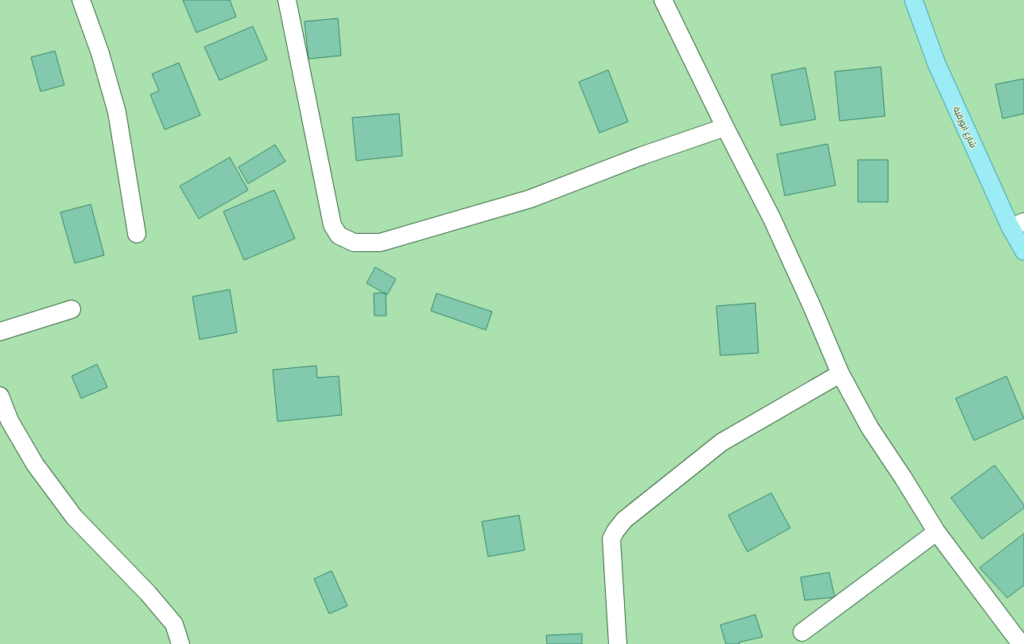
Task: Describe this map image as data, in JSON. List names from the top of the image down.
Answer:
{
  "streets": {
    "main road": ["شارع ابورقية"]
  }
}
